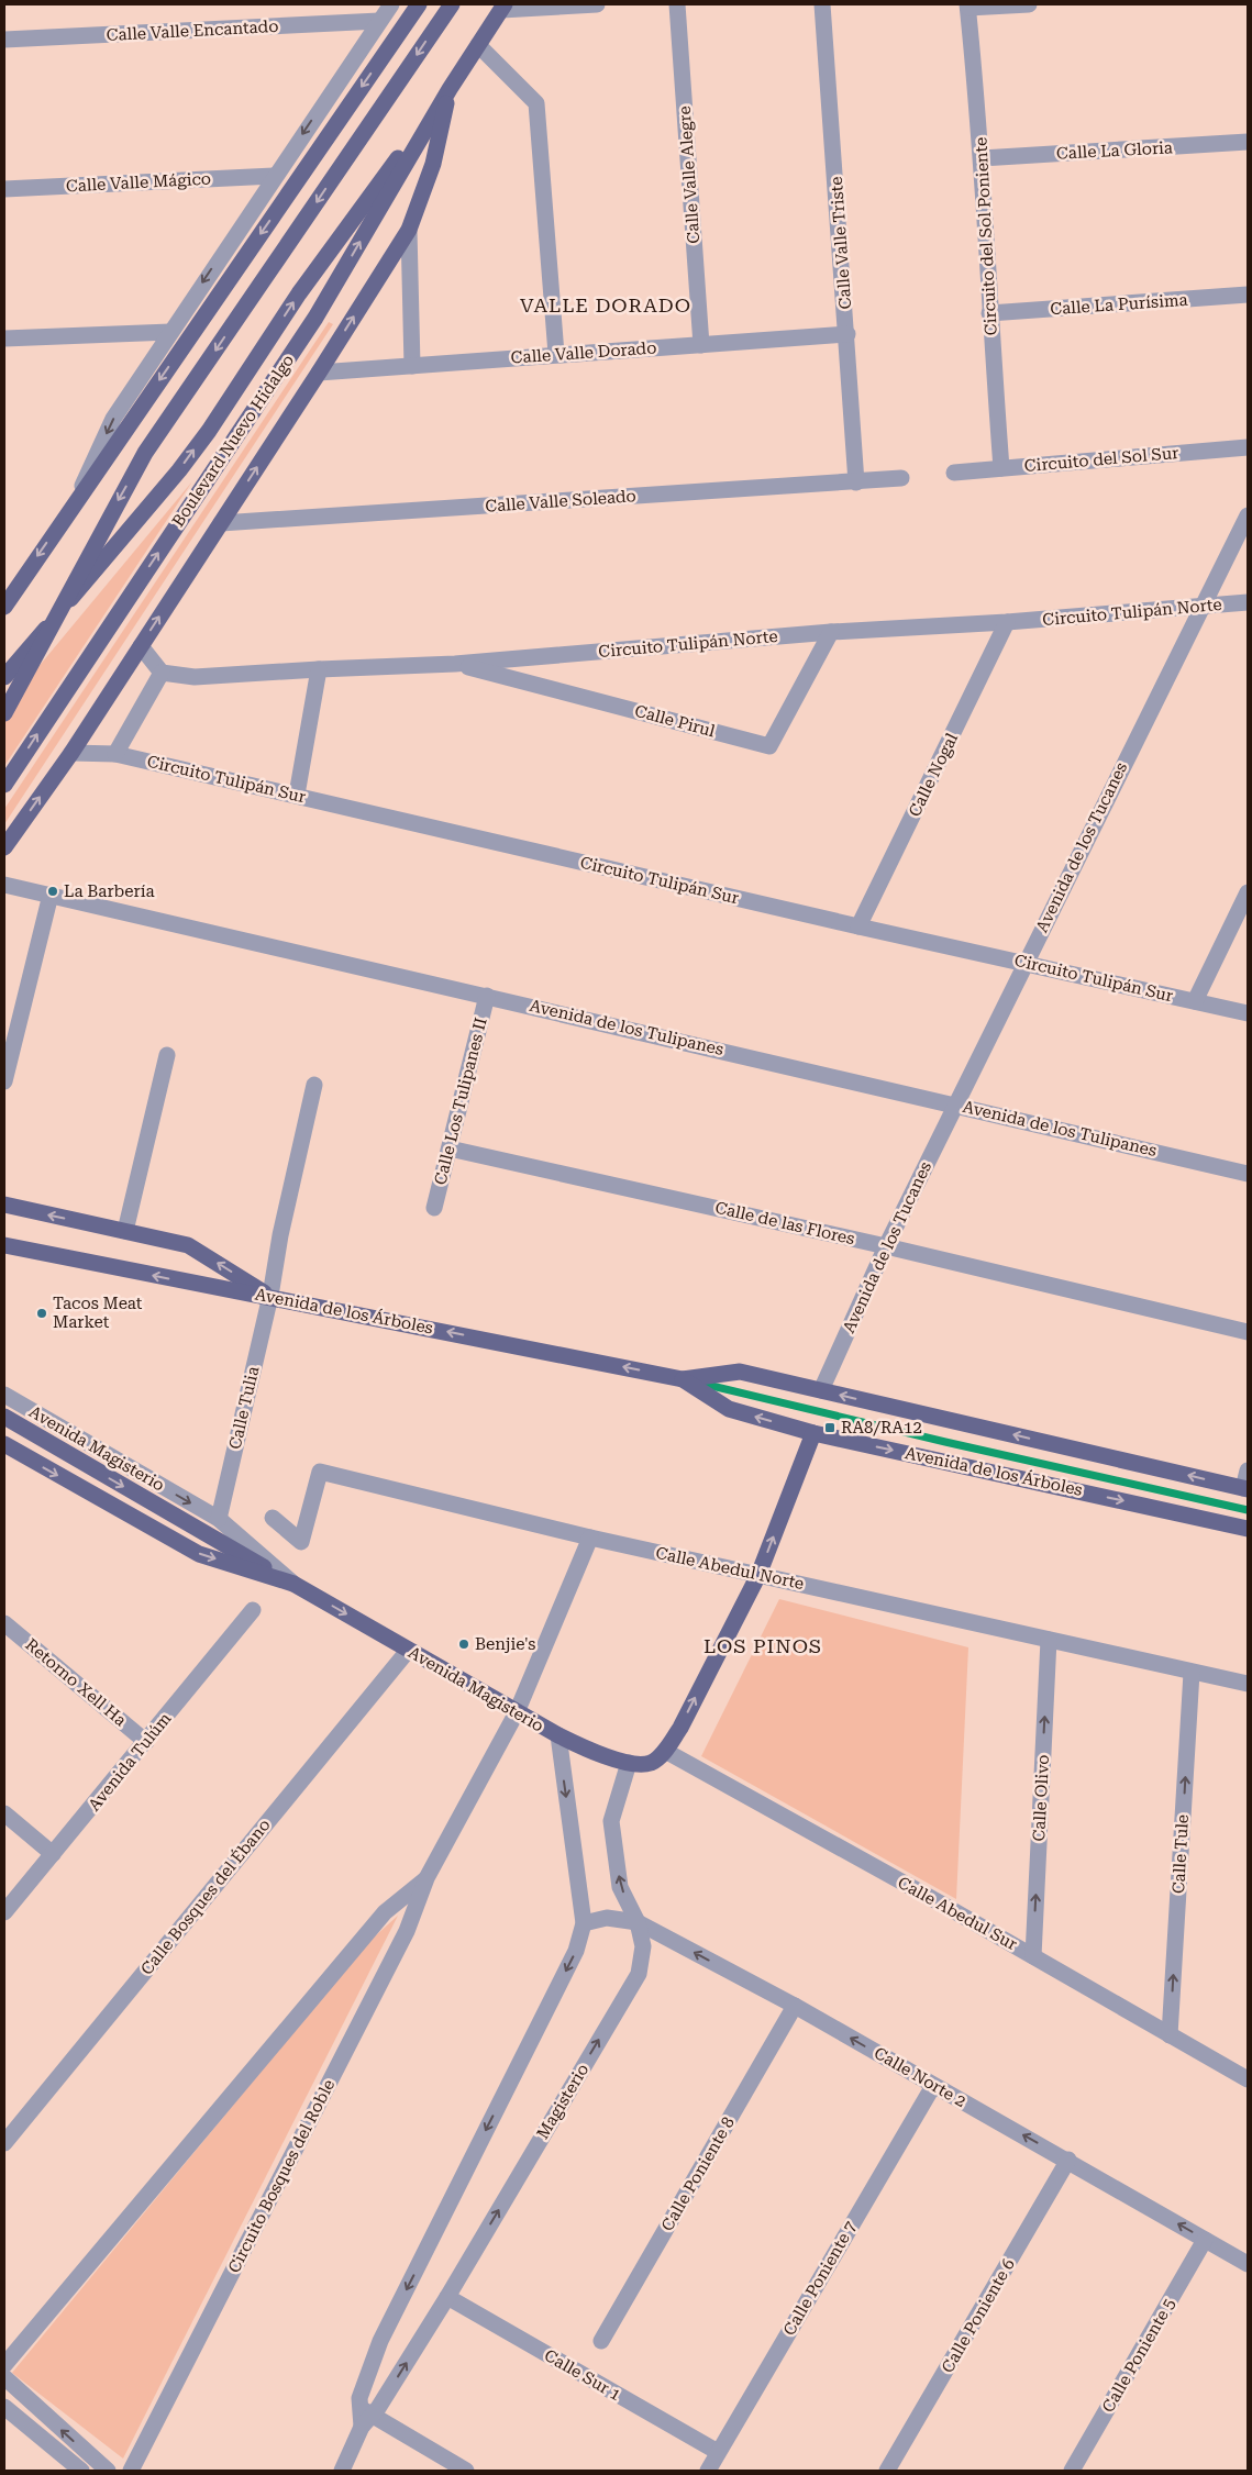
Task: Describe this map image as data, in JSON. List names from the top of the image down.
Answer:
{
  "streets": {
    "main road": ["Boulevard Nuevo Hidalgo", "Avenida de los Árboles", "Avenida Magisterio"],
    "street": [
      "Calle Valle Encantado",
      "Calle La Gloria",
      "Calle Valle Alegre",
      "Calle Valle Mágico",
      "Circuito del Sol Poniente",
      "Calle Valle Triste",
      "Calle La Purísima",
      "Calle Valle Dorado",
      "Circuito del Sol Sur",
      "Calle Valle Soleado",
      "Circuito Tulipán Norte",
      "Calle Pirul",
      "Calle Nogal",
      "Circuito Tulipán Sur",
      "Avenida de los Tucanes",
      "Avenida de los Tulipanes",
      "Calle Los Tulipanes II",
      "Calle de las Flores",
      "Calle Tulia",
      "Calle Abedul Norte",
      "Retorno Xell Ha",
      "Avenida Tulúm",
      "Calle Olivo",
      "Calle Tule",
      "Calle Bosques del Ébano",
      "Calle Abedul Sur",
      "Calle Norte 2",
      "Magisterio",
      "Calle Poniente 8",
      "Circuito Bosques del Roble",
      "Calle Poniente 7",
      "Calle Poniente 6",
      "Calle Poniente 5",
      "Calle Sur 1"
    ]
  },
  "crossings": [
    ["Calle La Gloria", "Circuito del Sol Poniente"],
    ["Calle Valle Alegre", "Calle Valle Dorado"],
    ["Circuito del Sol Poniente", "Calle La Purísima"],
    ["Circuito del Sol Poniente", "Circuito del Sol Sur"],
    ["Calle Valle Triste", "Calle Valle Dorado"],
    ["Calle Valle Triste", "Calle Valle Soleado"],
    ["Circuito Tulipán Norte", "Calle Pirul"],
    ["Circuito Tulipán Norte", "Calle Nogal"],
    ["Circuito Tulipán Norte", "Avenida de los Tucanes"],
    ["Calle Nogal", "Circuito Tulipán Sur"],
    ["Circuito Tulipán Sur", "Avenida de los Tucanes"],
    ["Avenida de los Tucanes", "Avenida de los Tulipanes"],
    ["Avenida de los Tucanes", "Calle de las Flores"],
    ["Avenida de los Tucanes", "Avenida de los Árboles"],
    ["Avenida de los Tulipanes", "Calle Los Tulipanes II"],
    ["Calle Los Tulipanes II", "Calle de las Flores"],
    ["Avenida de los Árboles", "Calle Tulia"],
    ["Calle Tulia", "Avenida Magisterio"],
    ["Avenida Magisterio", "Calle Bosques del Ébano"],
    ["Avenida Magisterio", "Calle Abedul Sur"],
    ["Avenida Magisterio", "Magisterio"],
    ["Avenida Magisterio", "Circuito Bosques del Roble"],
    ["Calle Abedul Norte", "Calle Olivo"],
    ["Calle Abedul Norte", "Calle Tule"],
    ["Calle Abedul Norte", "Circuito Bosques del Roble"],
    ["Retorno Xell Ha", "Avenida Tulúm"],
    ["Calle Olivo", "Calle Abedul Sur"],
    ["Calle Tule", "Calle Abedul Sur"],
    ["Calle Norte 2", "Magisterio"],
    ["Calle Norte 2", "Calle Poniente 8"],
    ["Calle Norte 2", "Calle Poniente 7"],
    ["Calle Norte 2", "Calle Poniente 6"],
    ["Calle Norte 2", "Calle Poniente 5"],
    ["Magisterio", "Calle Sur 1"],
    ["Calle Poniente 7", "Calle Sur 1"]
  ],
  "one_way": [
    "Avenida Magisterio",
    "Calle Olivo",
    "Calle Tule",
    "Calle Norte 2"
  ],
  "districts": ["VALLE DORADO", "LOS PINOS"],
  "places": {
    "other": ["La Barbería", "Tacos Meat Market", "Benjie's"],
    "transit": ["RA8/RA12"]
  }
}
